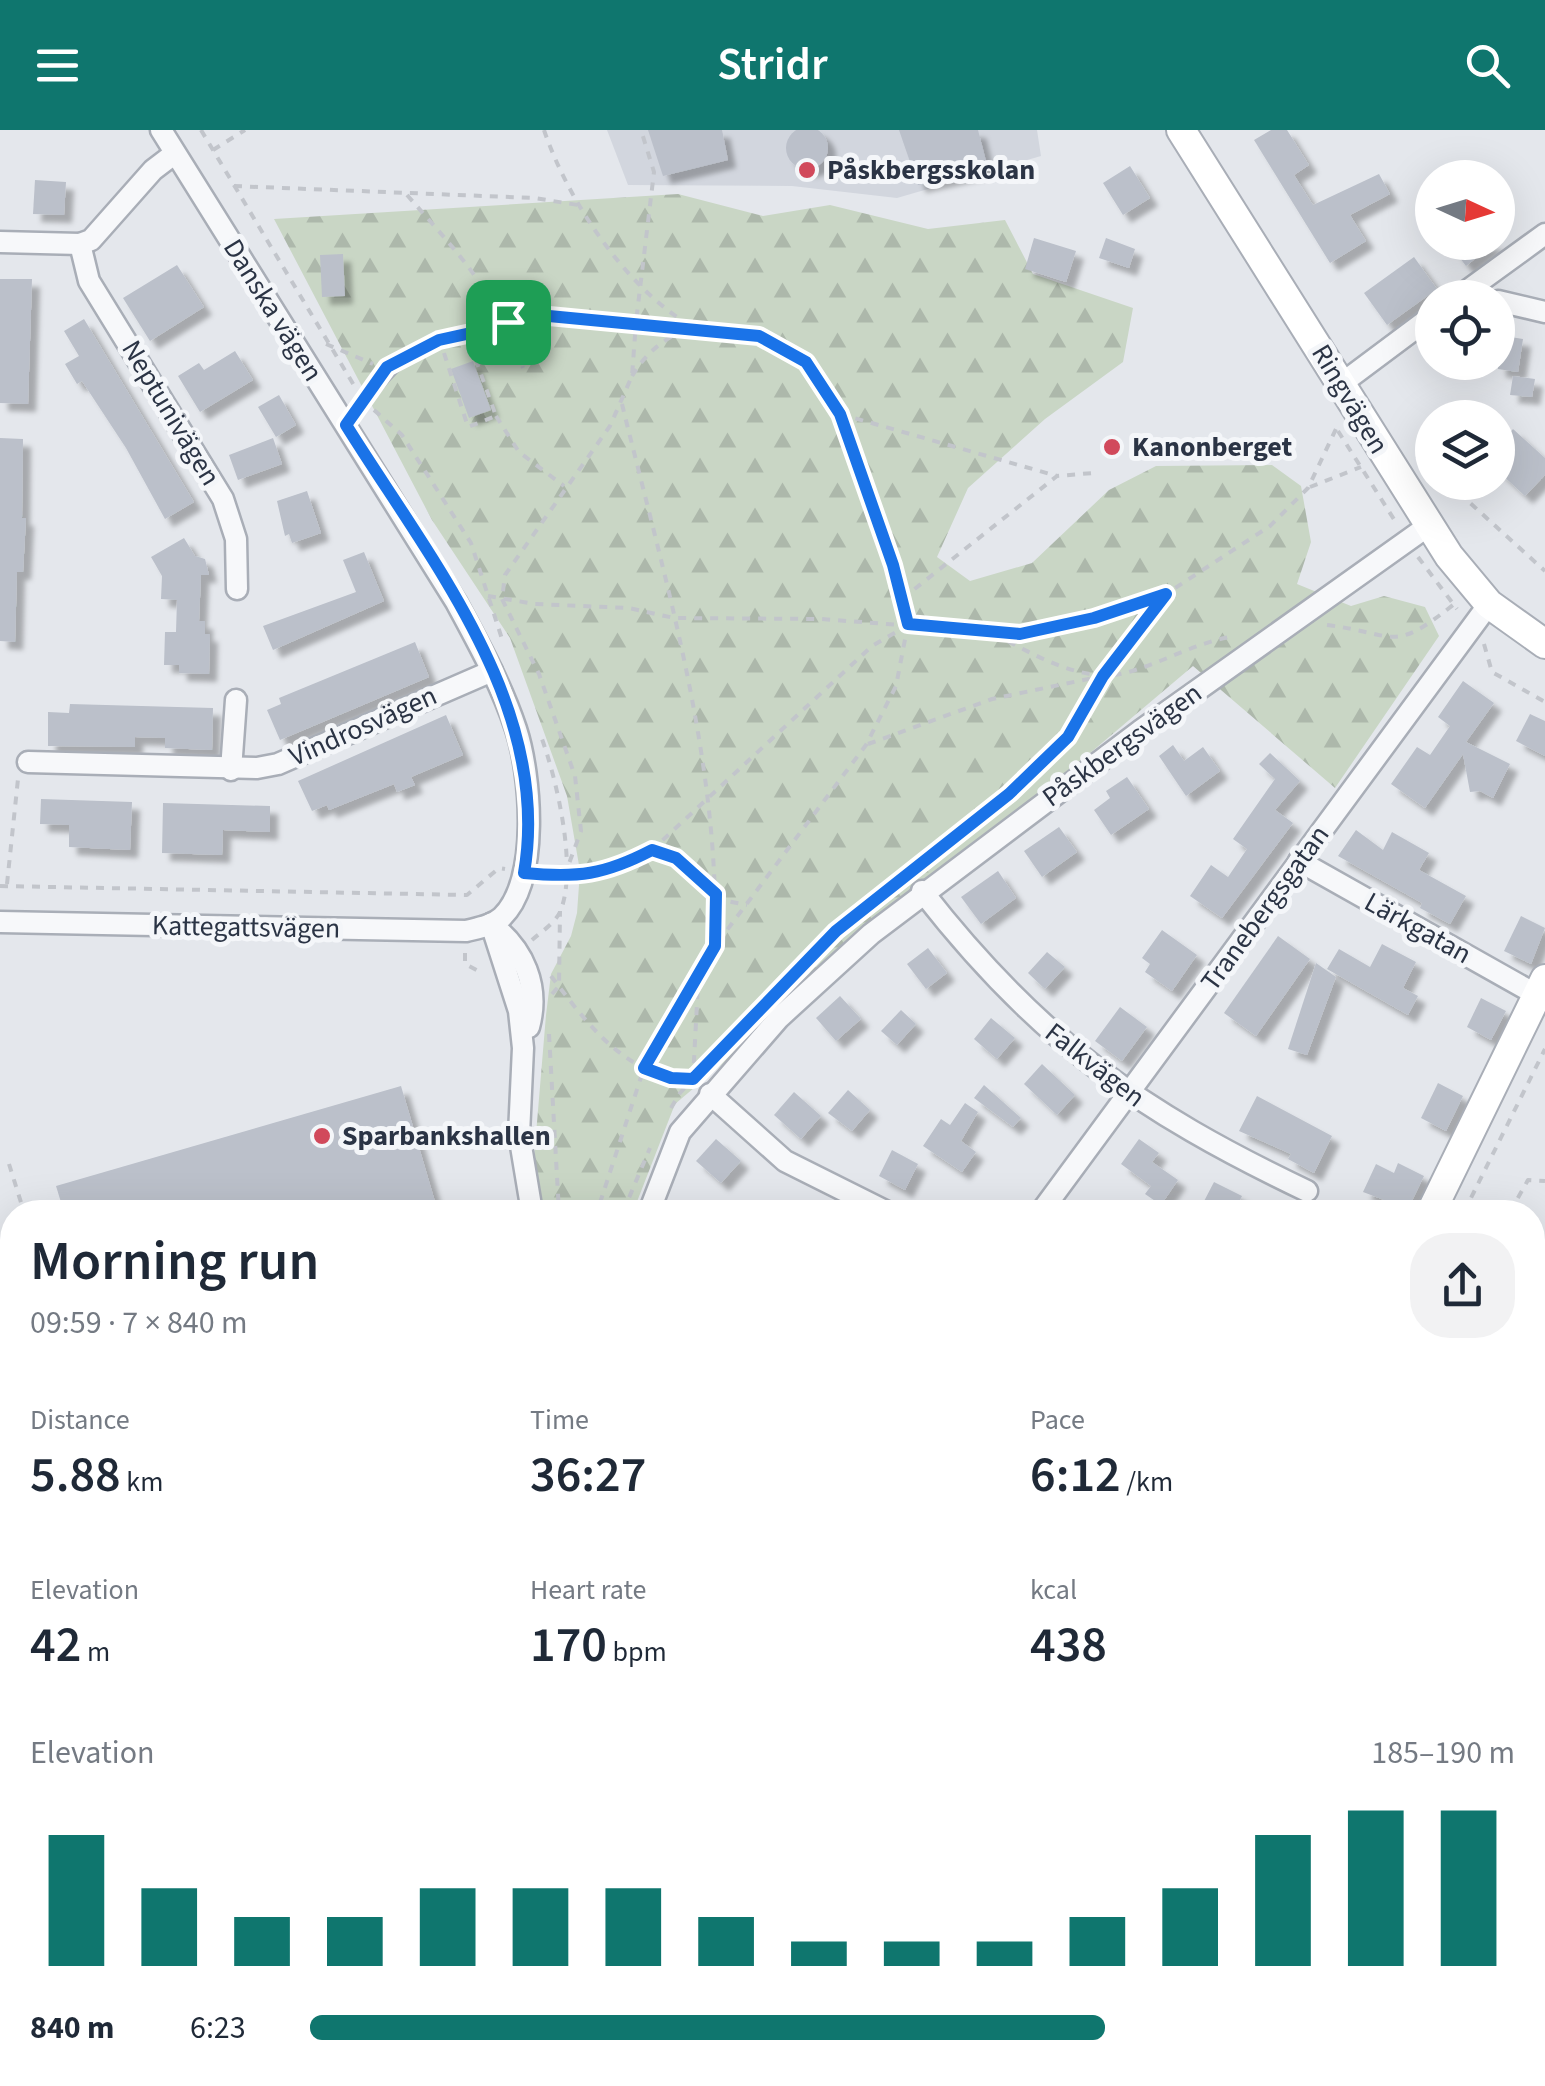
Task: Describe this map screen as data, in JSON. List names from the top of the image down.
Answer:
{
  "streets": {
    "street": [
      "Danska vägen",
      "Ringvägen",
      "Neptunivägen",
      "Vindrosvägen",
      "Påskbergsvägen",
      "Tranebergsgatan",
      "Kattegattsvägen",
      "Lärkgatan",
      "Falkvägen"
    ]
  },
  "crossings": [
    ["Danska vägen", "Vindrosvägen"],
    ["Danska vägen", "Kattegattsvägen"],
    ["Ringvägen", "Påskbergsvägen"],
    ["Ringvägen", "Tranebergsgatan"],
    ["Påskbergsvägen", "Falkvägen"],
    ["Tranebergsgatan", "Lärkgatan"],
    ["Tranebergsgatan", "Falkvägen"]
  ],
  "places": ["Påskbergsskolan", "Kanonberget", "Sparbankshallen"],
  "north": "right",
  "page": {
    "header": "Stridr",
    "heading": ["Morning run", "09:59 · 7 × 840 m"],
    "stats": [
      ["Distance", "5.88 km"],
      ["Time", "36:27"],
      ["Pace", "6:12 /km"],
      ["Elevation", "42 m"],
      ["Heart rate", "170 bpm"],
      ["kcal", "438"]
    ],
    "chart": ["Elevation", "185–190 m"],
    "list": [
      {
        "name": "840 m",
        "note": "6:23"
      }
    ]
  }
}
